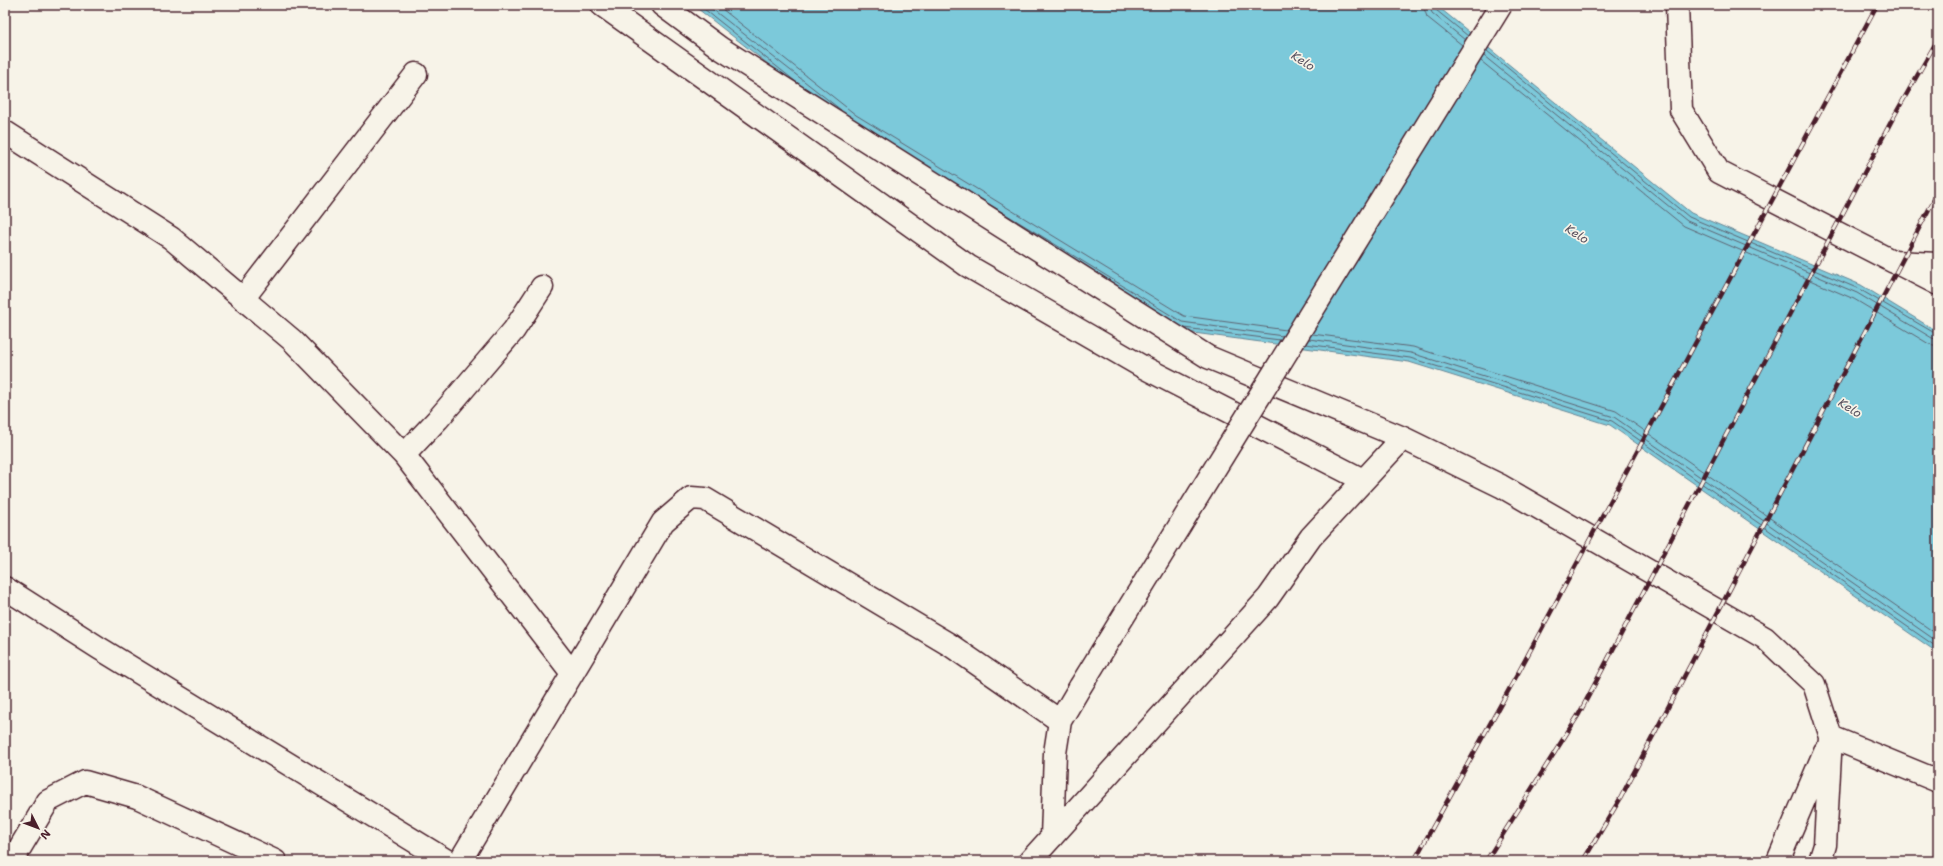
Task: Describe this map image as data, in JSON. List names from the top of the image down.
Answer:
{
  "water": ["Kelo"],
  "north": "bottom right"
}
